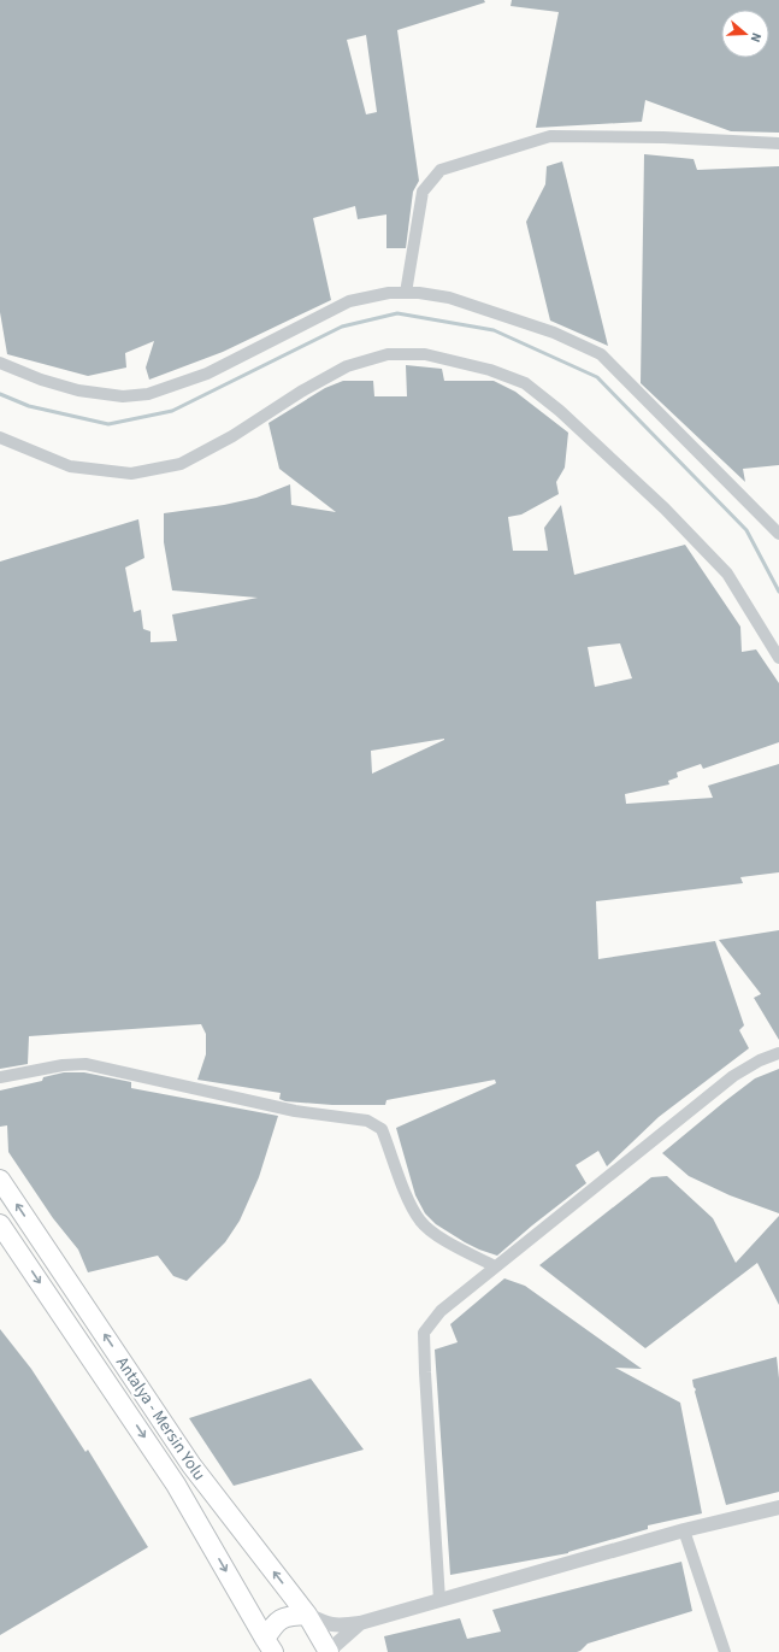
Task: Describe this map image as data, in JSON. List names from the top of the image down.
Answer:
{
  "streets": {
    "highway": ["Antalya - Mersin Yolu"]
  },
  "north": "right"
}
